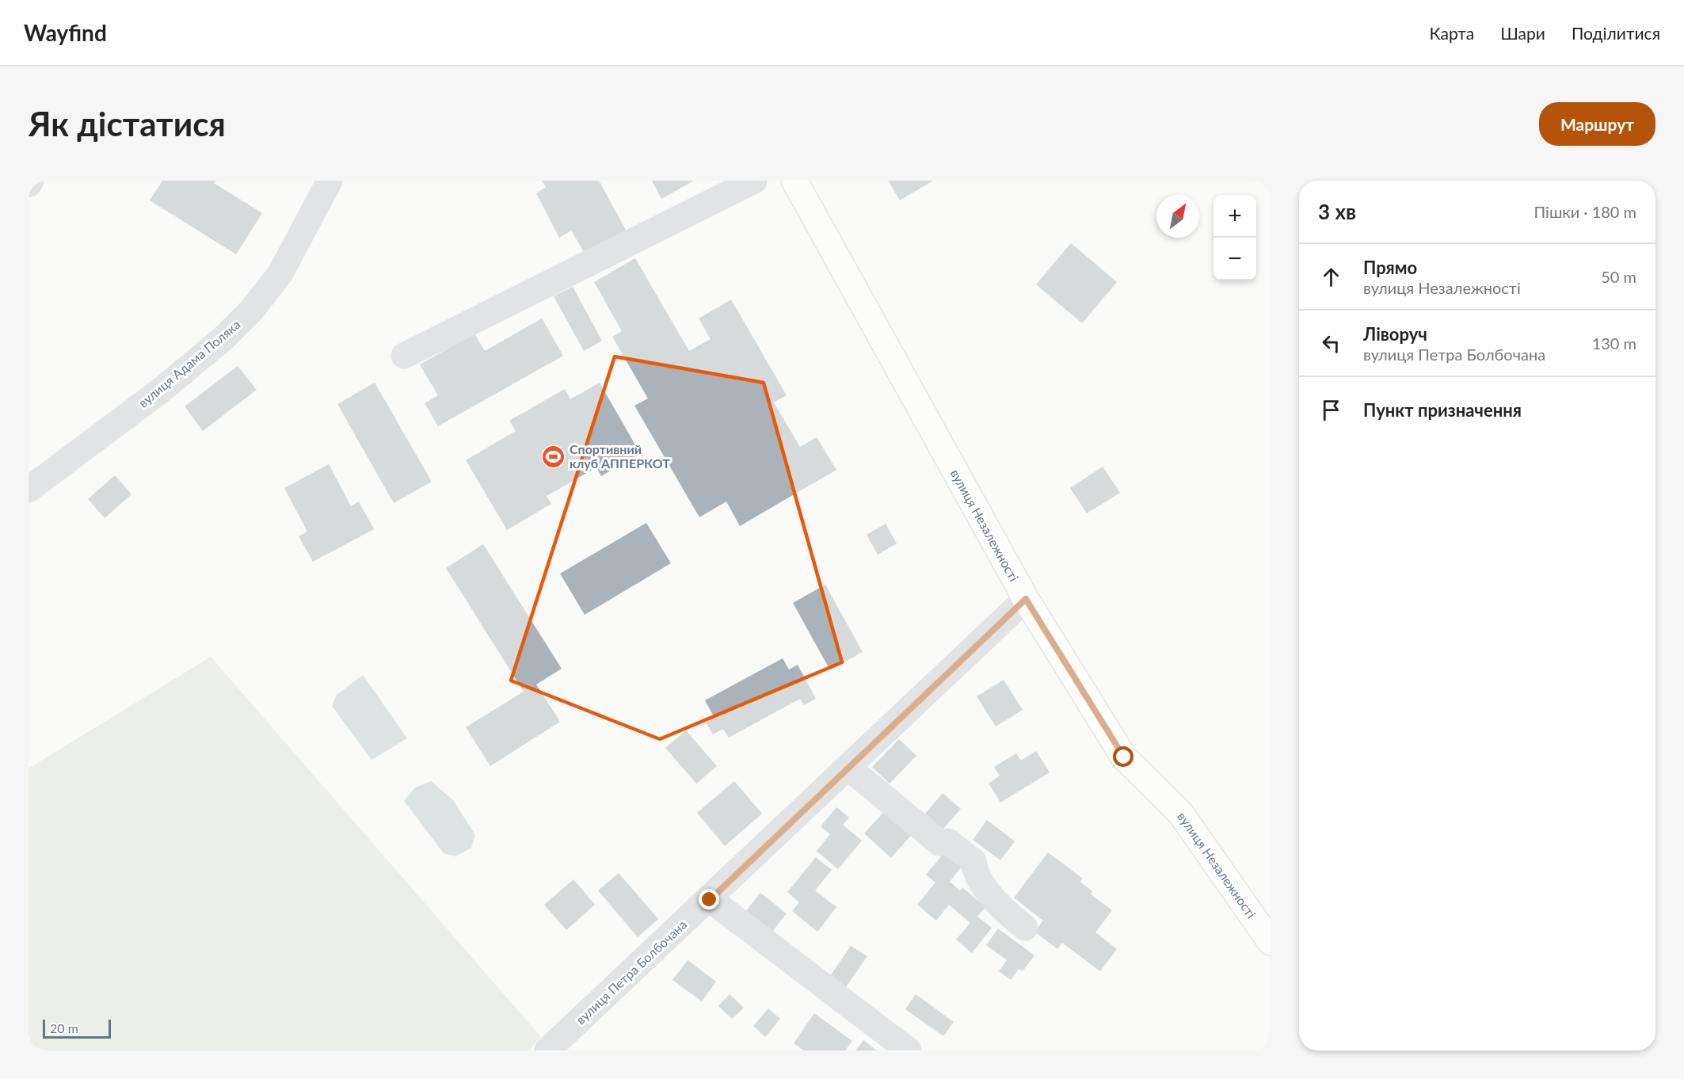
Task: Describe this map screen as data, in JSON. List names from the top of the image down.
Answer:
{
  "streets": {
    "main road": ["вулиця Незалежності"],
    "street": ["вулиця Адама Поляка", "вулиця Петра Болбочана"]
  },
  "crossings": [
    ["вулиця Незалежності", "вулиця Петра Болбочана"]
  ],
  "places": {
    "sports": ["Спортивний клуб АППЕРКОТ"]
  },
  "scale_bar": "20 m",
  "north": "top right",
  "page": {
    "header": "Wayfind",
    "nav": ["Карта", "Шари", "Поділитися"],
    "buttons": "Маршрут",
    "title": "Як дістатися",
    "heading": ["3 хв", "Пішки · 180 m"],
    "map_buttons": ["+", "−"],
    "list": [
      ["Прямо", "вулиця Незалежності", "50 m"],
      ["Ліворуч", "вулиця Петра Болбочана", "130 m"],
      "Пункт призначення"
    ],
    "scale": "20 m"
  }
}
